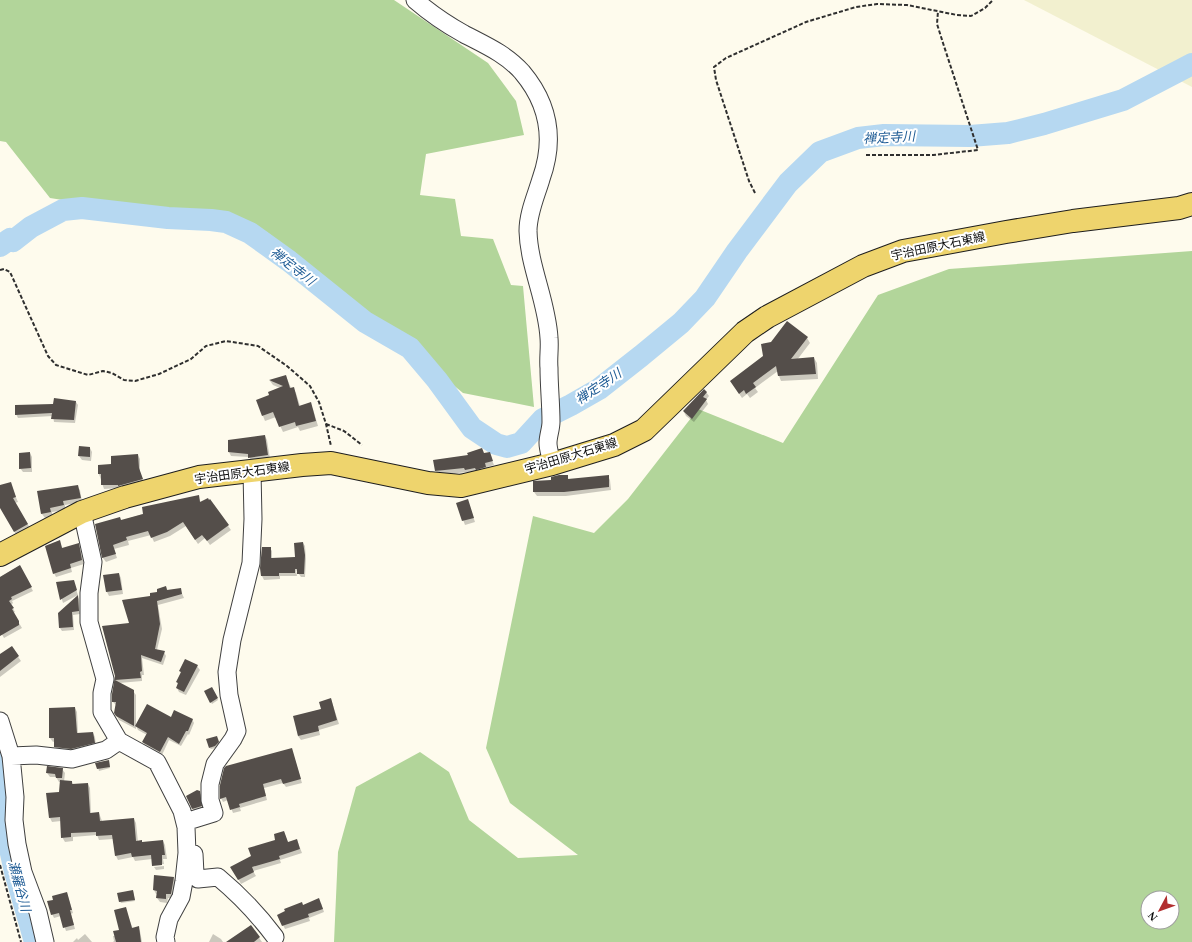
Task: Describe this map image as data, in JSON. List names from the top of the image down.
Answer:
{
  "streets": {
    "main road": ["宇治田原大石東線"]
  },
  "water": ["禅定寺川", "瀬羅谷川"],
  "north": "bottom left"
}
